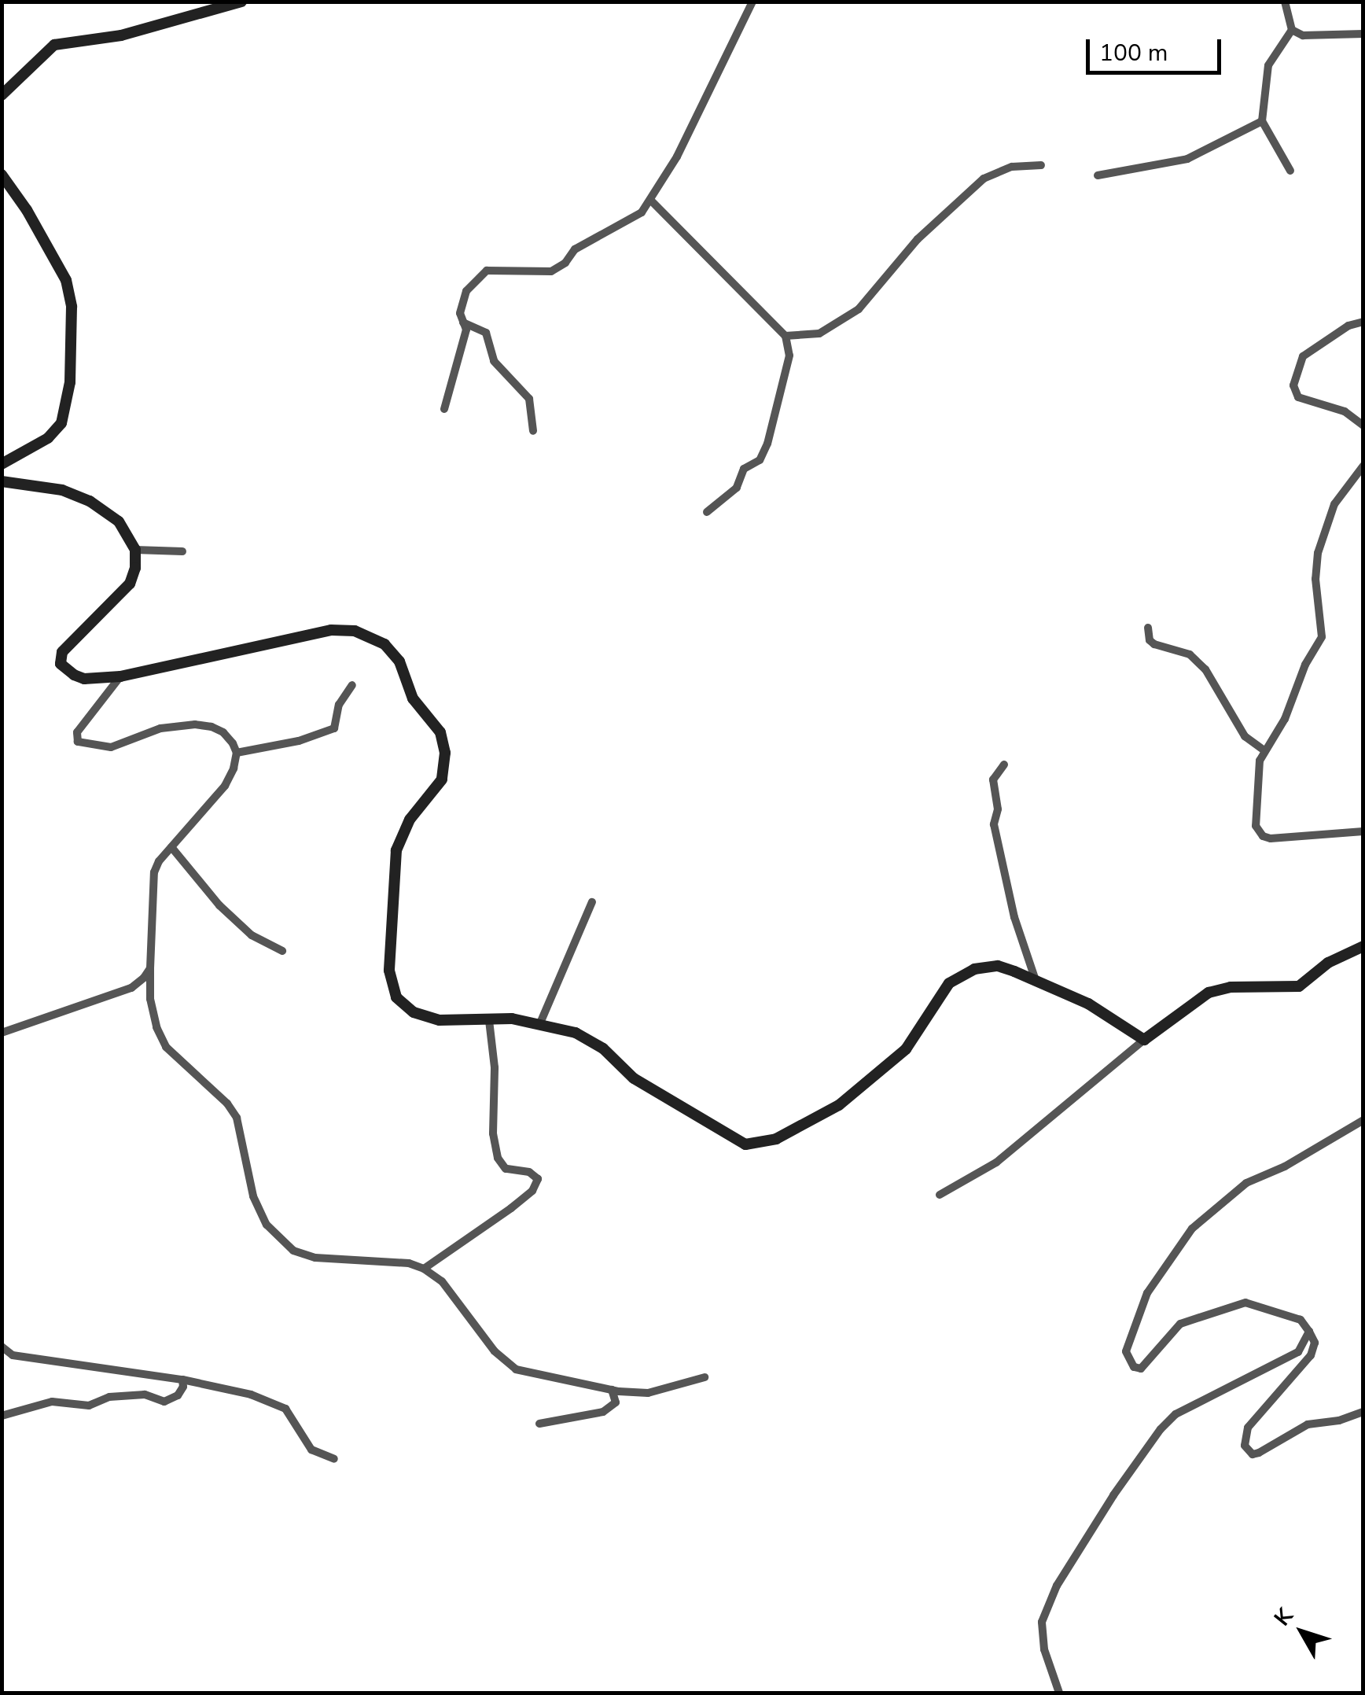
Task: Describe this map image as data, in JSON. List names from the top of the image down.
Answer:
{
  "scale_bar": "100 m",
  "north": "top left"
}
